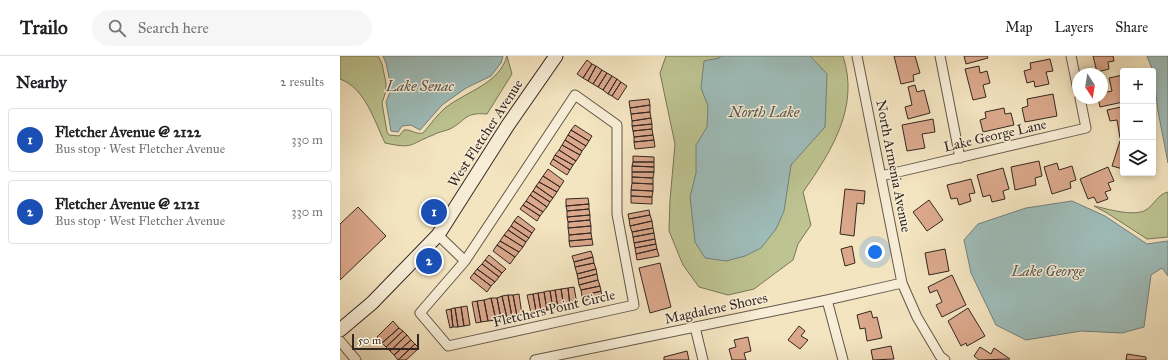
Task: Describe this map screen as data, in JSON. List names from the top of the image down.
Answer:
{
  "streets": {
    "main road": ["West Fletcher Avenue"],
    "street": [
      "Lake George Lane",
      "North Armenia Avenue",
      "Fletchers Point Circle",
      "Magdalene Shores"
    ]
  },
  "crossings": [
    ["Lake George Lane", "North Armenia Avenue"],
    ["North Armenia Avenue", "Magdalene Shores"]
  ],
  "water": ["Lake Senac", "North Lake", "Lake George"],
  "scale_bar": "50 m",
  "north": "bottom",
  "page": {
    "header": "Trailo",
    "search": "Search here",
    "nav": ["Map", "Layers", "Share"],
    "heading": ["Nearby", "2 results"],
    "map_buttons": ["+", "−"],
    "list": [
      {
        "mark": "1",
        "name": "Fletcher Avenue @ 2122",
        "note": "Bus stop · West Fletcher Avenue",
        "value": "330 m"
      },
      {
        "mark": "2",
        "name": "Fletcher Avenue @ 2121",
        "note": "Bus stop · West Fletcher Avenue",
        "value": "330 m"
      }
    ],
    "pins": ["1", "2"],
    "scale": "50 m"
  }
}
